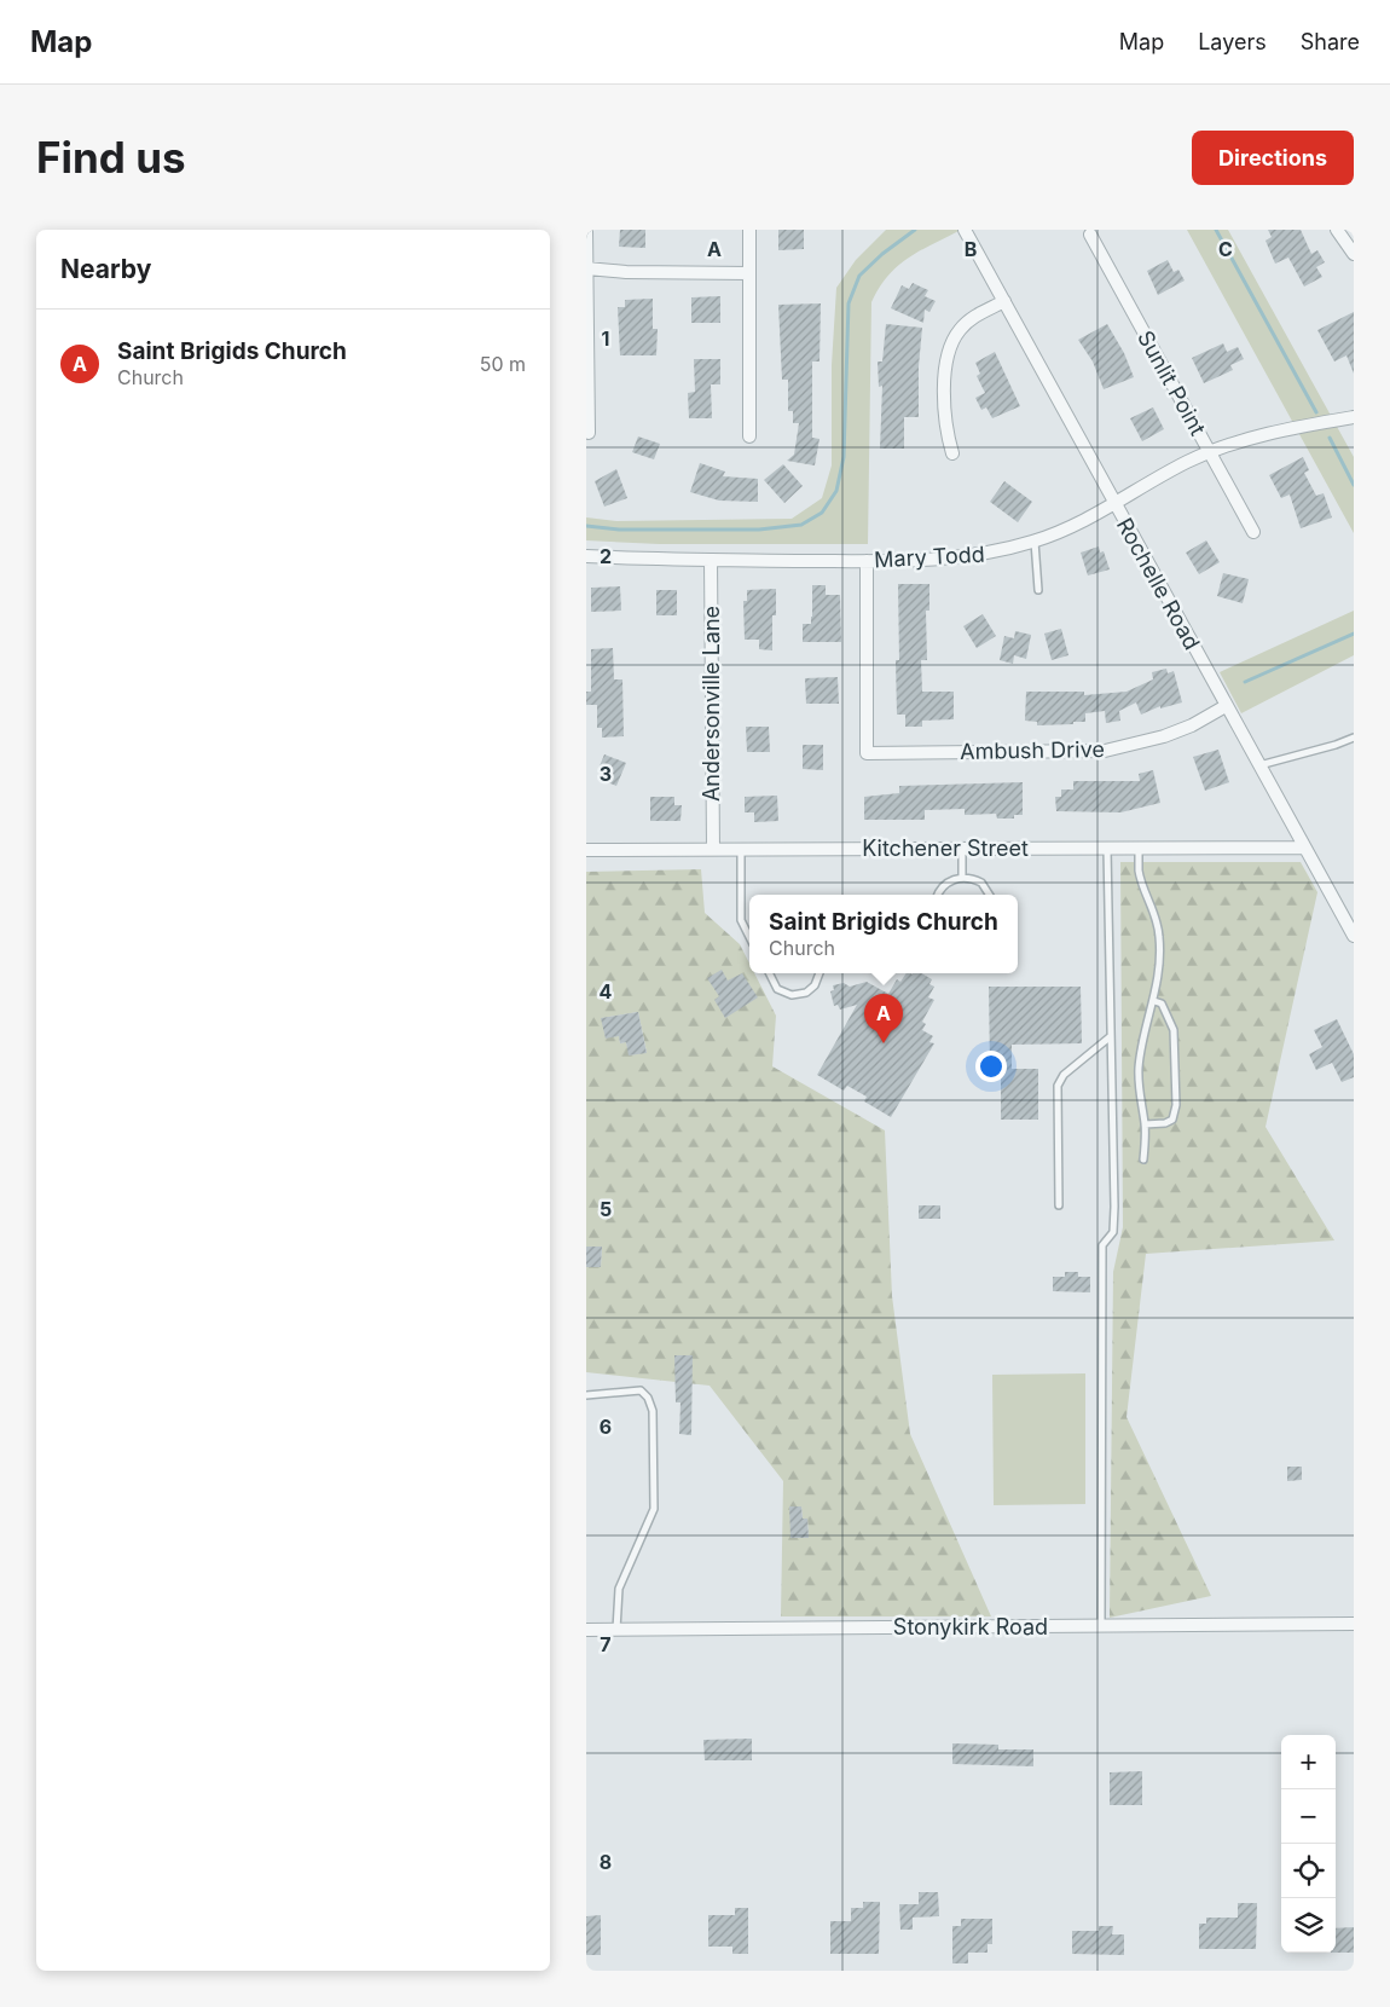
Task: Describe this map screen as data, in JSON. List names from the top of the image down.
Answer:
{
  "streets": {
    "street": [
      "Sunlit Point",
      "Mary Todd",
      "Rochelle Road",
      "Andersonville Lane",
      "Ambush Drive",
      "Kitchener Street",
      "Stonykirk Road"
    ]
  },
  "crossings": [
    ["Sunlit Point", "Mary Todd"],
    ["Mary Todd", "Rochelle Road"],
    ["Mary Todd", "Andersonville Lane"],
    ["Mary Todd", "Ambush Drive"],
    ["Rochelle Road", "Ambush Drive"],
    ["Rochelle Road", "Kitchener Street"],
    ["Andersonville Lane", "Kitchener Street"]
  ],
  "page": {
    "header": "Map",
    "nav": ["Map", "Layers", "Share"],
    "buttons": "Directions",
    "title": "Find us",
    "heading": "Nearby",
    "list": [
      {
        "mark": "A",
        "name": "Saint Brigids Church",
        "note": "Church",
        "value": "50 m"
      }
    ],
    "popup": ["Saint Brigids Church", "Church"],
    "pins": "A",
    "map_buttons": ["+", "−"]
  },
  "grid": {
    "columns": ["A", "B", "C"],
    "rows": [
      "1",
      "2",
      "3",
      "4",
      "5",
      "6",
      "7",
      "8"
    ]
  }
}
